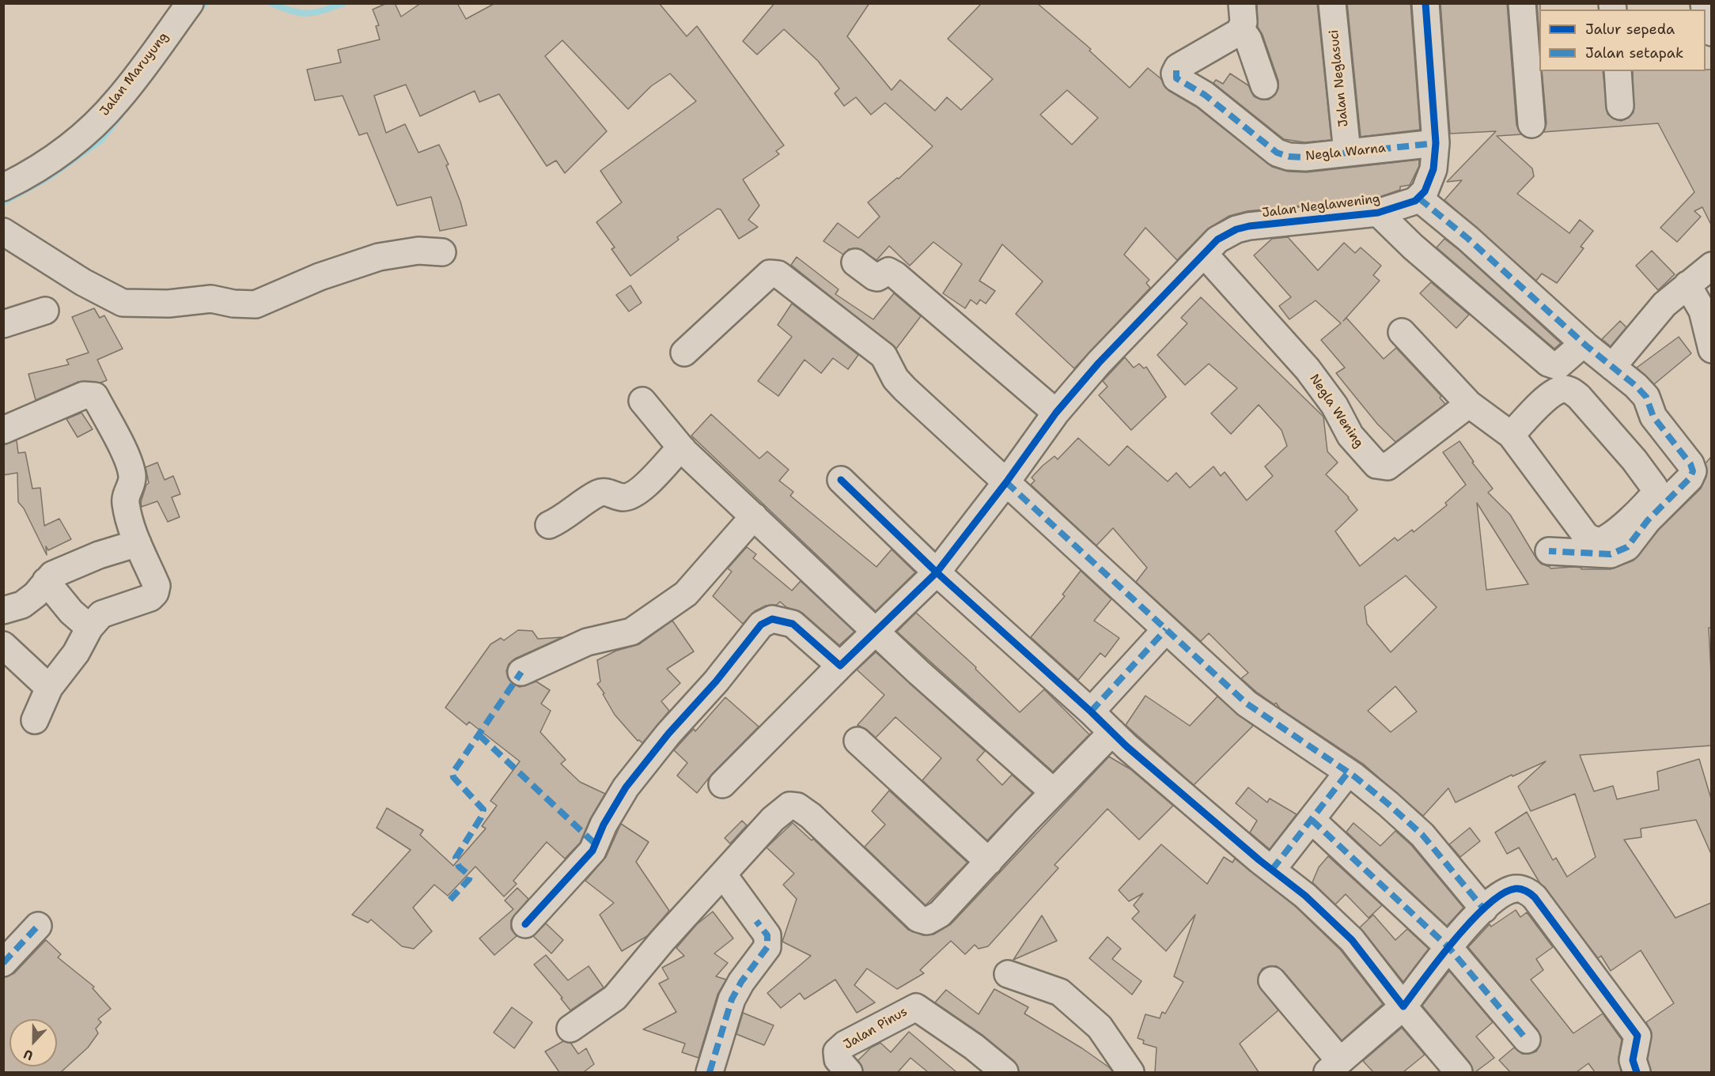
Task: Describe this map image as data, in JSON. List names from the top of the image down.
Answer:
{
  "streets": {
    "street": [
      "Jalan Maruyung",
      "Jalan Neglasuci",
      "Negla Warna",
      "Jalan Neglawening",
      "Negla Wening",
      "Jalan Pinus"
    ]
  },
  "crossings": [
    ["Jalan Neglasuci", "Negla Warna"],
    ["Jalan Neglawening", "Negla Wening"]
  ],
  "legend": ["Jalur sepeda", "Jalan setapak"],
  "north": "bottom"
}
